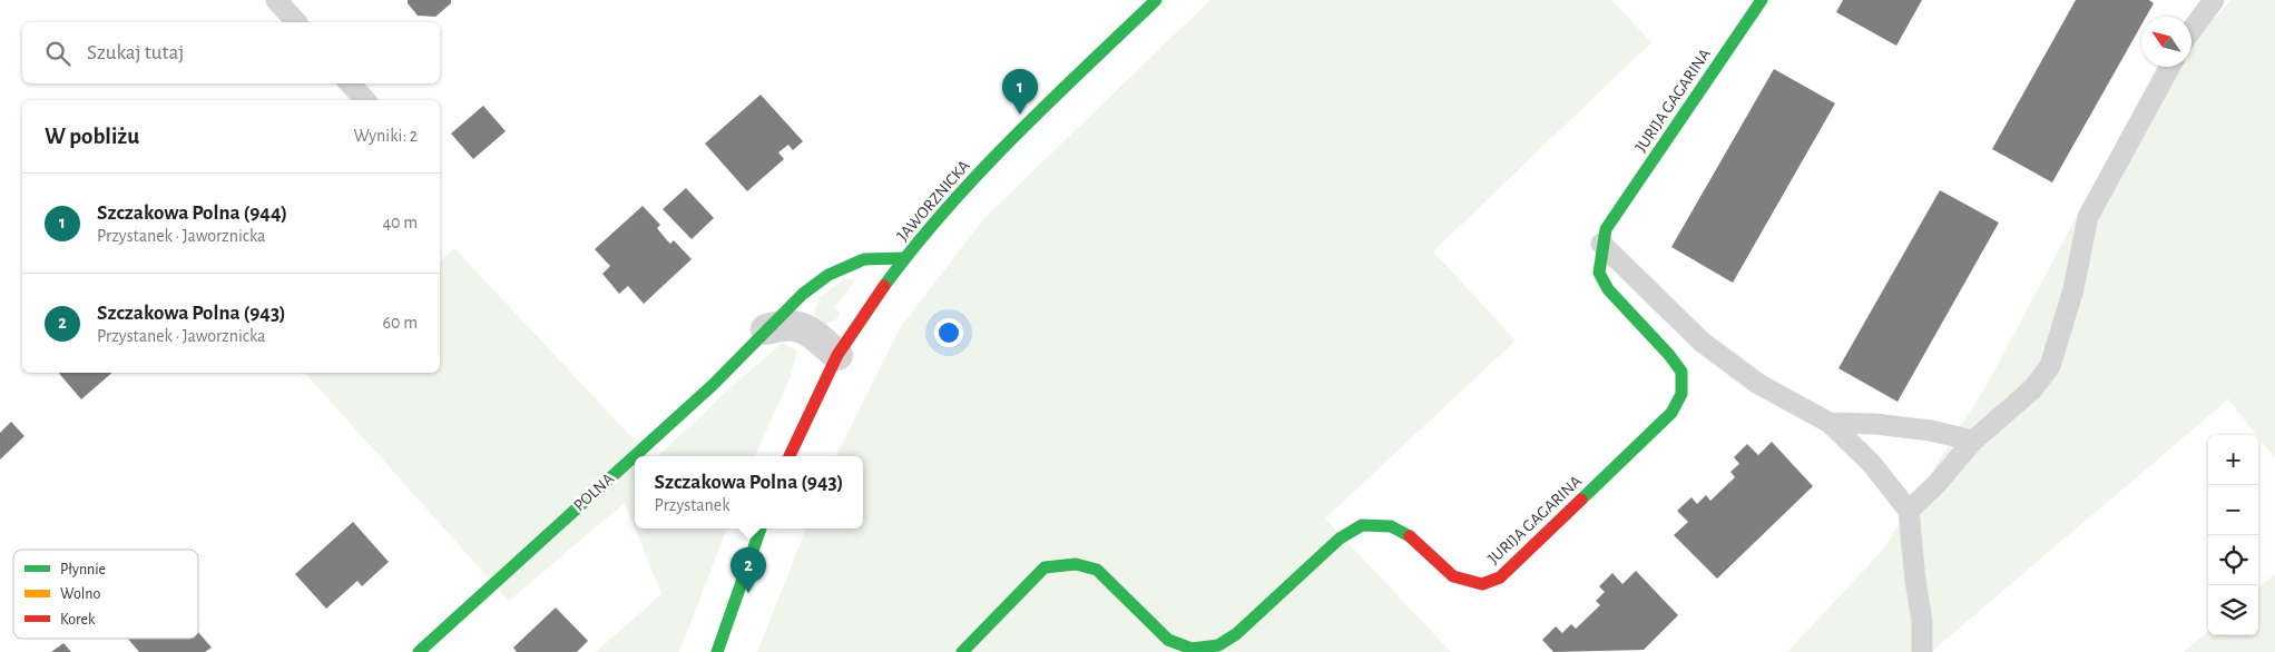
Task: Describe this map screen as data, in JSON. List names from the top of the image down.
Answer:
{
  "streets": {
    "street": ["JURIJA GAGARINA", "JAWORZNICKA", "POLNA"]
  },
  "crossings": [
    ["JAWORZNICKA", "POLNA"]
  ],
  "legend": ["Płynnie", "Wolno", "Korek"],
  "north": "top left",
  "page": {
    "search": "Szukaj tutaj",
    "pins": ["1", "2"],
    "heading": ["W pobliżu", "Wyniki: 2"],
    "list": [
      {
        "mark": "1",
        "name": "Szczakowa Polna (944)",
        "note": "Przystanek · Jaworznicka",
        "value": "40 m"
      },
      {
        "mark": "2",
        "name": "Szczakowa Polna (943)",
        "note": "Przystanek · Jaworznicka",
        "value": "60 m"
      }
    ],
    "map_buttons": ["+", "−"],
    "popup": ["Szczakowa Polna (943)", "Przystanek"]
  }
}
